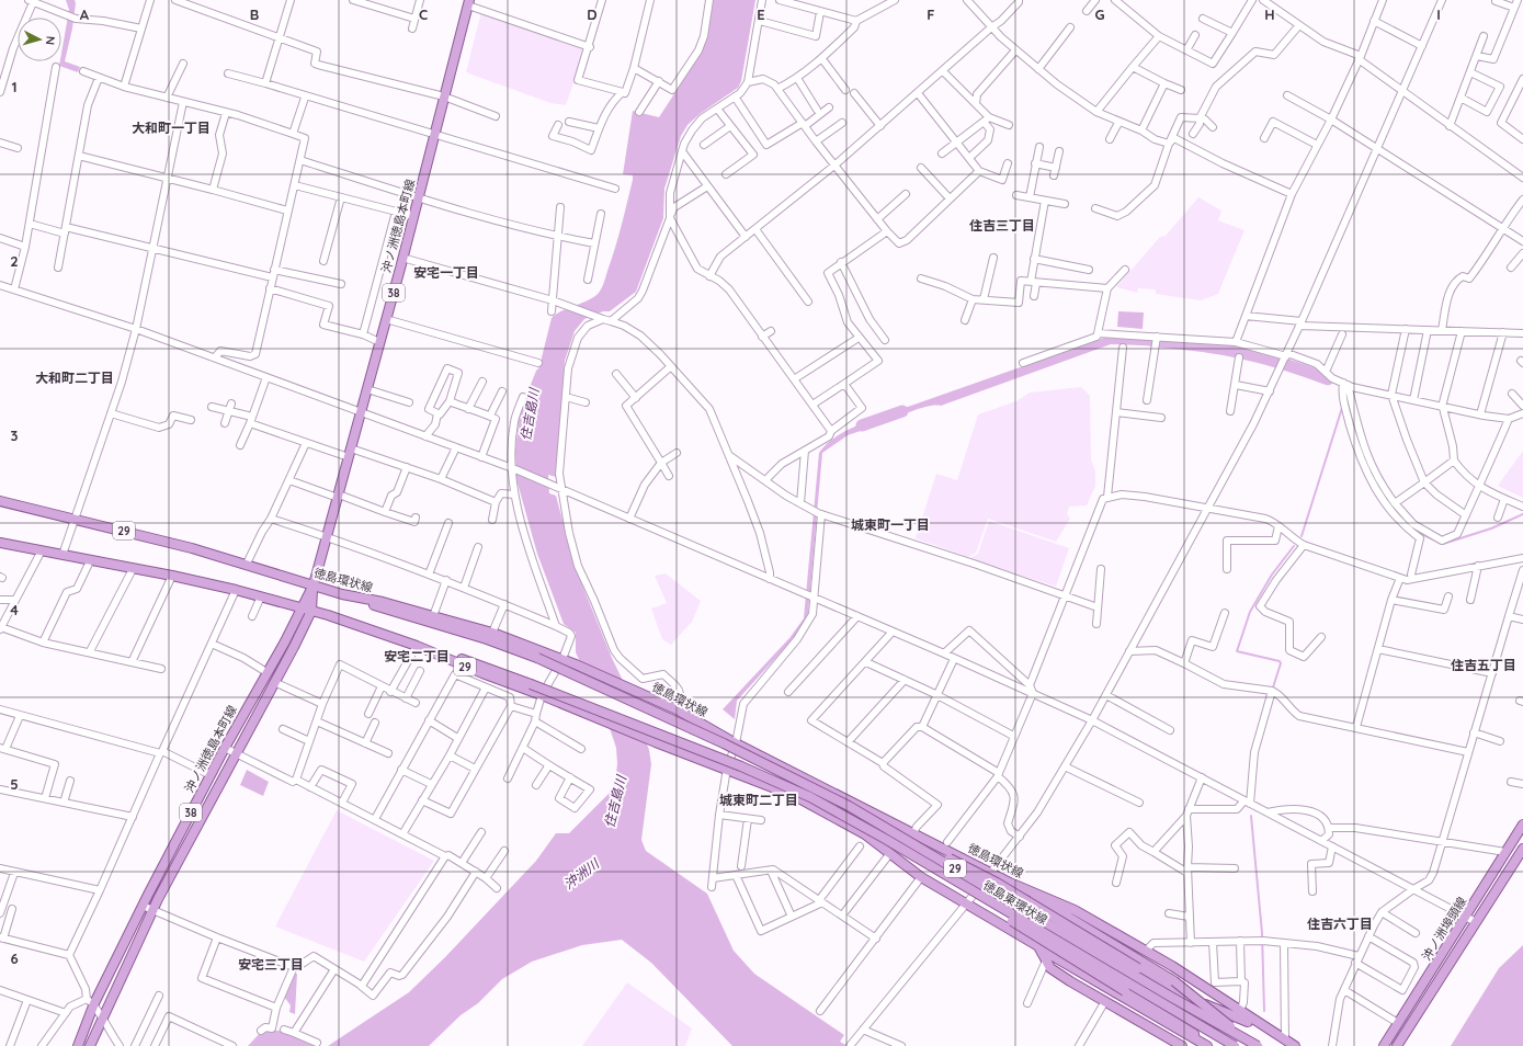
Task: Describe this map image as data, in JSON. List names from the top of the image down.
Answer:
{
  "streets": {
    "main road": [
      "沖ノ洲徳島本町線",
      "38",
      "29",
      "徳島環状線",
      "徳島東環状線",
      "沖ノ洲埠頭線"
    ]
  },
  "crossings": [
    ["沖ノ洲徳島本町線", "29"],
    ["沖ノ洲徳島本町線", "徳島環状線"],
    ["29", "徳島環状線"],
    ["29", "徳島東環状線"]
  ],
  "districts": [
    "大和町一丁目",
    "住吉三丁目",
    "安宅一丁目",
    "大和町二丁目",
    "城東町一丁目",
    "安宅二丁目",
    "住吉五丁目",
    "城東町二丁目",
    "住吉六丁目",
    "安宅三丁目"
  ],
  "water": ["住吉島川", "沖洲川"],
  "north": "right",
  "grid": {
    "columns": [
      "A",
      "B",
      "C",
      "D",
      "E",
      "F",
      "G",
      "H",
      "I"
    ],
    "rows": [
      "1",
      "2",
      "3",
      "4",
      "5",
      "6"
    ]
  }
}
